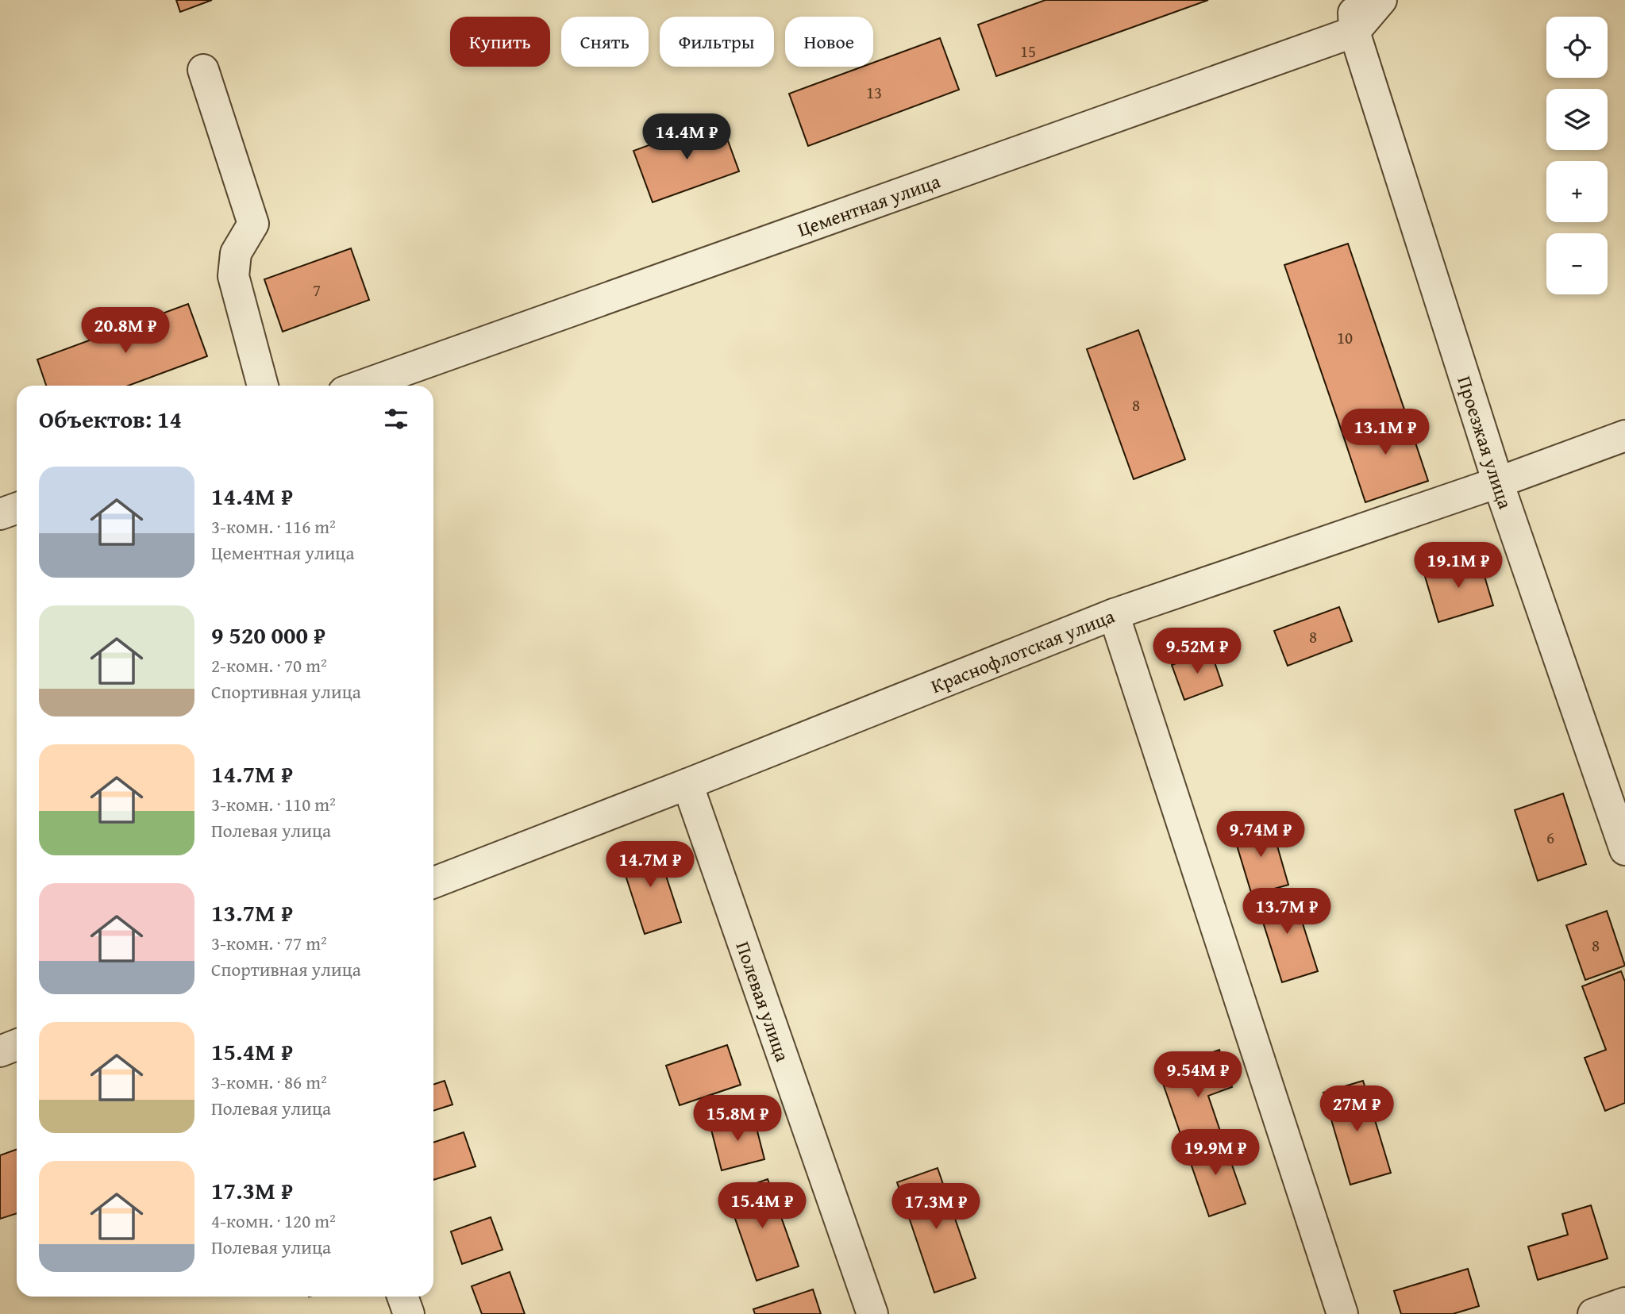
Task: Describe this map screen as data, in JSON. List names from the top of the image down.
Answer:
{
  "streets": {
    "street": [
      "Цементная улица",
      "Проезжая улица",
      "Краснофлотская улица",
      "Полевая улица"
    ]
  },
  "crossings": [
    ["Цементная улица", "Проезжая улица"],
    ["Проезжая улица", "Краснофлотская улица"],
    ["Краснофлотская улица", "Полевая улица"]
  ],
  "house_numbers": [
    "15",
    "13",
    "7",
    "10",
    "8",
    "8",
    "6",
    "8"
  ],
  "page": {
    "map_buttons": ["+", "−"],
    "chip": [
      "Купить",
      "Снять",
      "Фильтры",
      "Новое"
    ],
    "price": [
      "14.4M ₽",
      "20.8M ₽",
      "13.1M ₽",
      "19.1M ₽",
      "9.52M ₽",
      "9.74M ₽",
      "14.7M ₽",
      "13.7M ₽",
      "9.54M ₽",
      "27M ₽",
      "15.8M ₽",
      "19.9M ₽",
      "15.4M ₽",
      "17.3M ₽"
    ],
    "heading": "Объектов: 14",
    "list": [
      {
        "name": "14.4M ₽",
        "note": "3-комн. · 116 m² · Цементная улица"
      },
      {
        "name": "9 520 000 ₽",
        "note": "2-комн. · 70 m² · Спортивная улица"
      },
      {
        "name": "14.7M ₽",
        "note": "3-комн. · 110 m² · Полевая улица"
      },
      {
        "name": "13.7M ₽",
        "note": "3-комн. · 77 m² · Спортивная улица"
      },
      {
        "name": "15.4M ₽",
        "note": "3-комн. · 86 m² · Полевая улица"
      },
      {
        "name": "17.3M ₽",
        "note": "4-комн. · 120 m² · Полевая улица"
      }
    ]
  }
}
